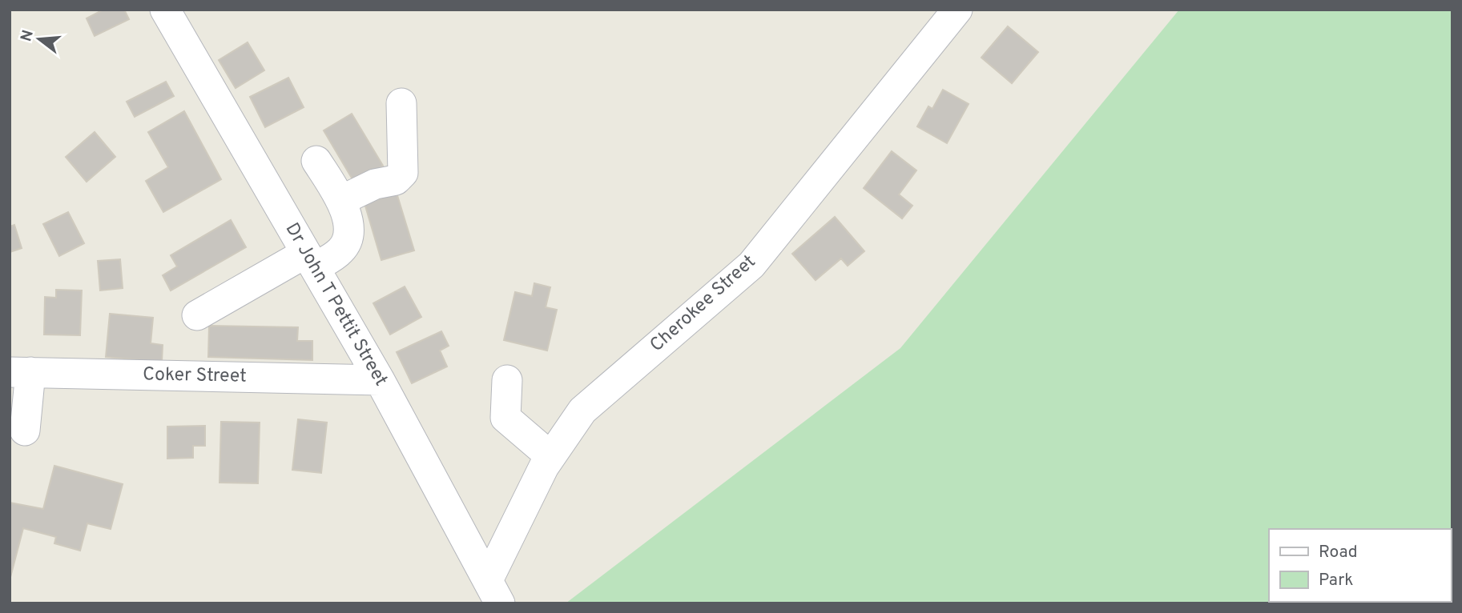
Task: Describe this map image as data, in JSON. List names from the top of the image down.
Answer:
{
  "streets": {
    "street": ["Cherokee Street", "Dr John T Pettit Street", "Coker Street"]
  },
  "crossings": [
    ["Cherokee Street", "Dr John T Pettit Street"],
    ["Dr John T Pettit Street", "Coker Street"]
  ],
  "legend": ["Road", "Park"],
  "north": "left"
}
